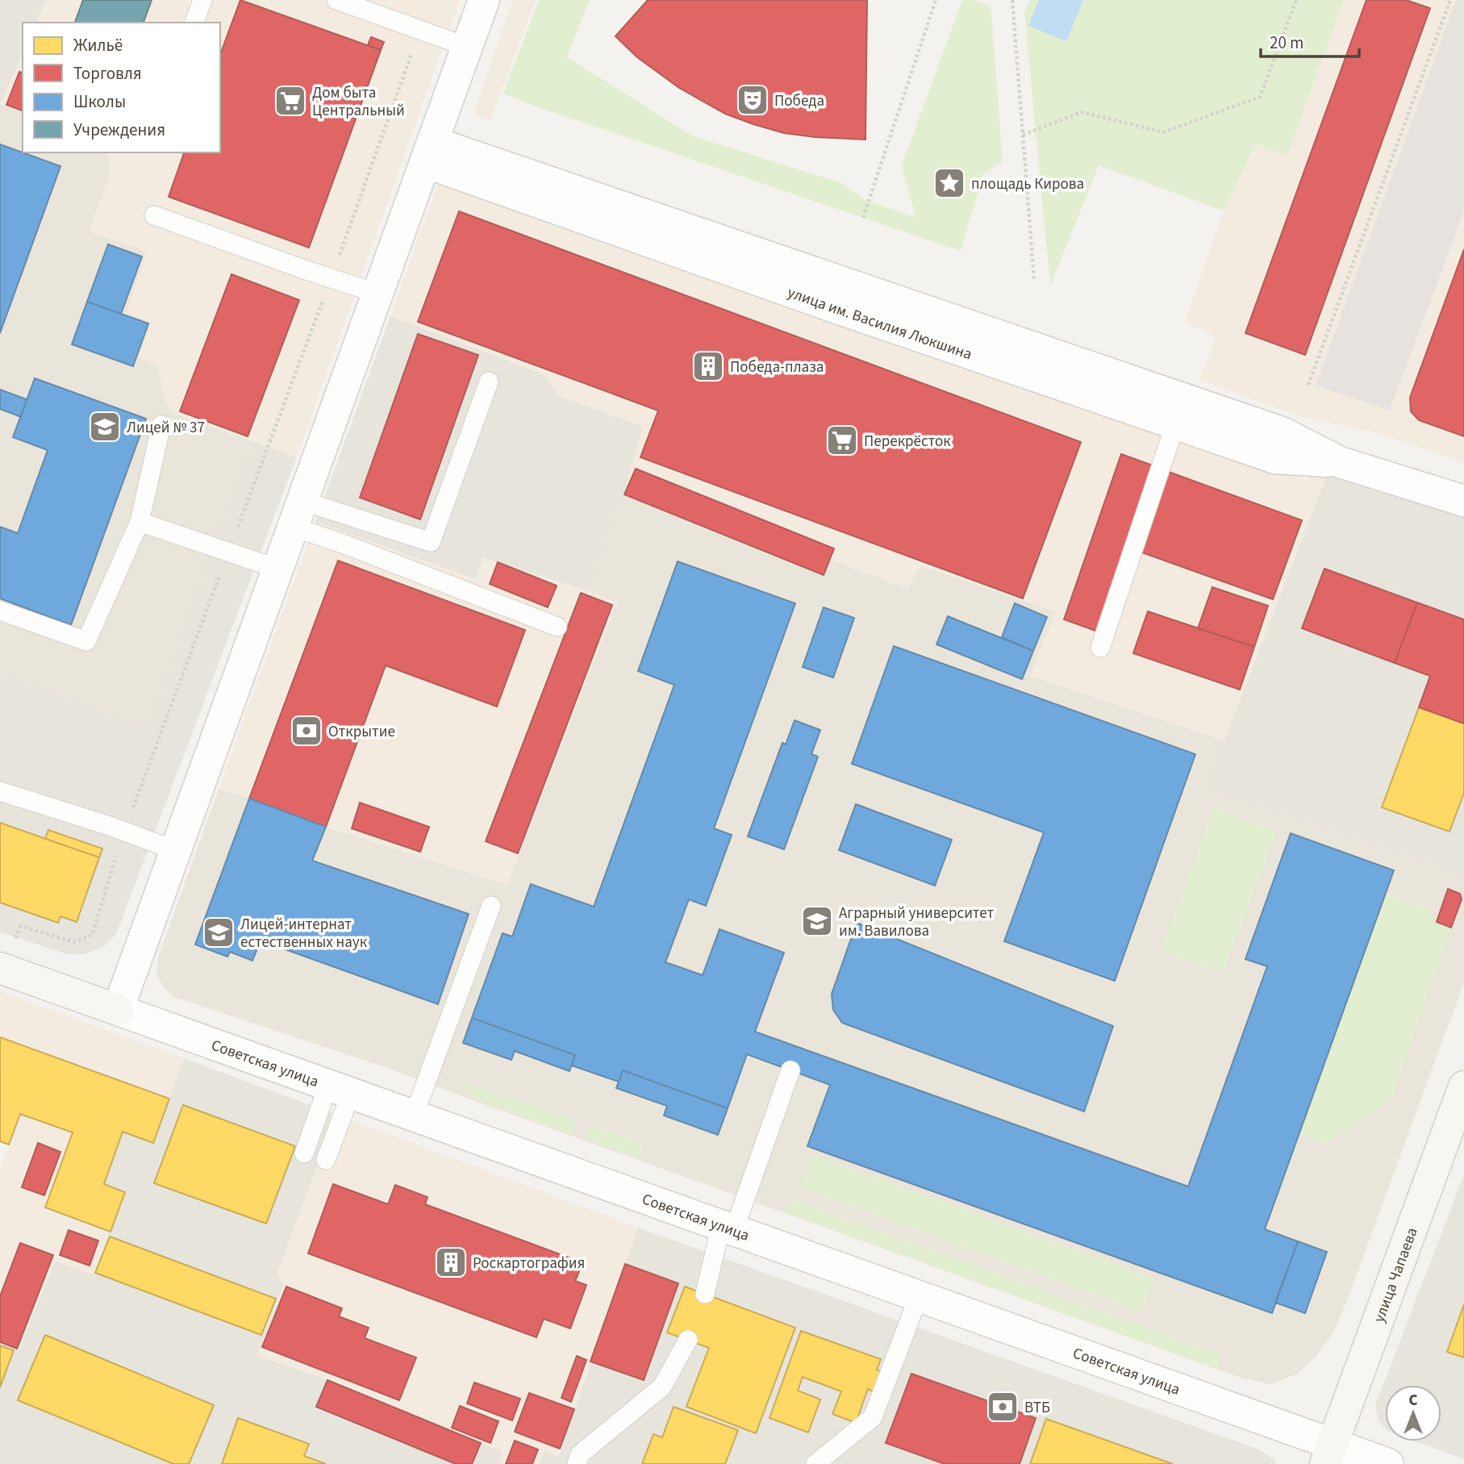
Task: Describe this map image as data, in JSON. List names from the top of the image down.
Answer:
{
  "streets": {
    "street": ["улица им. Василия Люкшина", "Советская улица", "улица Чапаева"]
  },
  "crossings": [
    ["Советская улица", "улица Чапаева"]
  ],
  "places": {
    "theatre": ["Победа"],
    "supermarket": ["Дом быта Центральный", "Перекрёсток"],
    "place": ["площадь Кирова"],
    "building": ["Победа-плаза", "Роскартография"],
    "school or university": ["Лицей № 37", "Аграрный университет им. Вавилова", "Лицей-интернат естественных наук"],
    "bank": ["Открытие", "ВТБ"]
  },
  "legend": [
    "Жильё",
    "Торговля",
    "Школы",
    "Учреждения"
  ],
  "scale_bar": "20 m",
  "north": "top"
}
